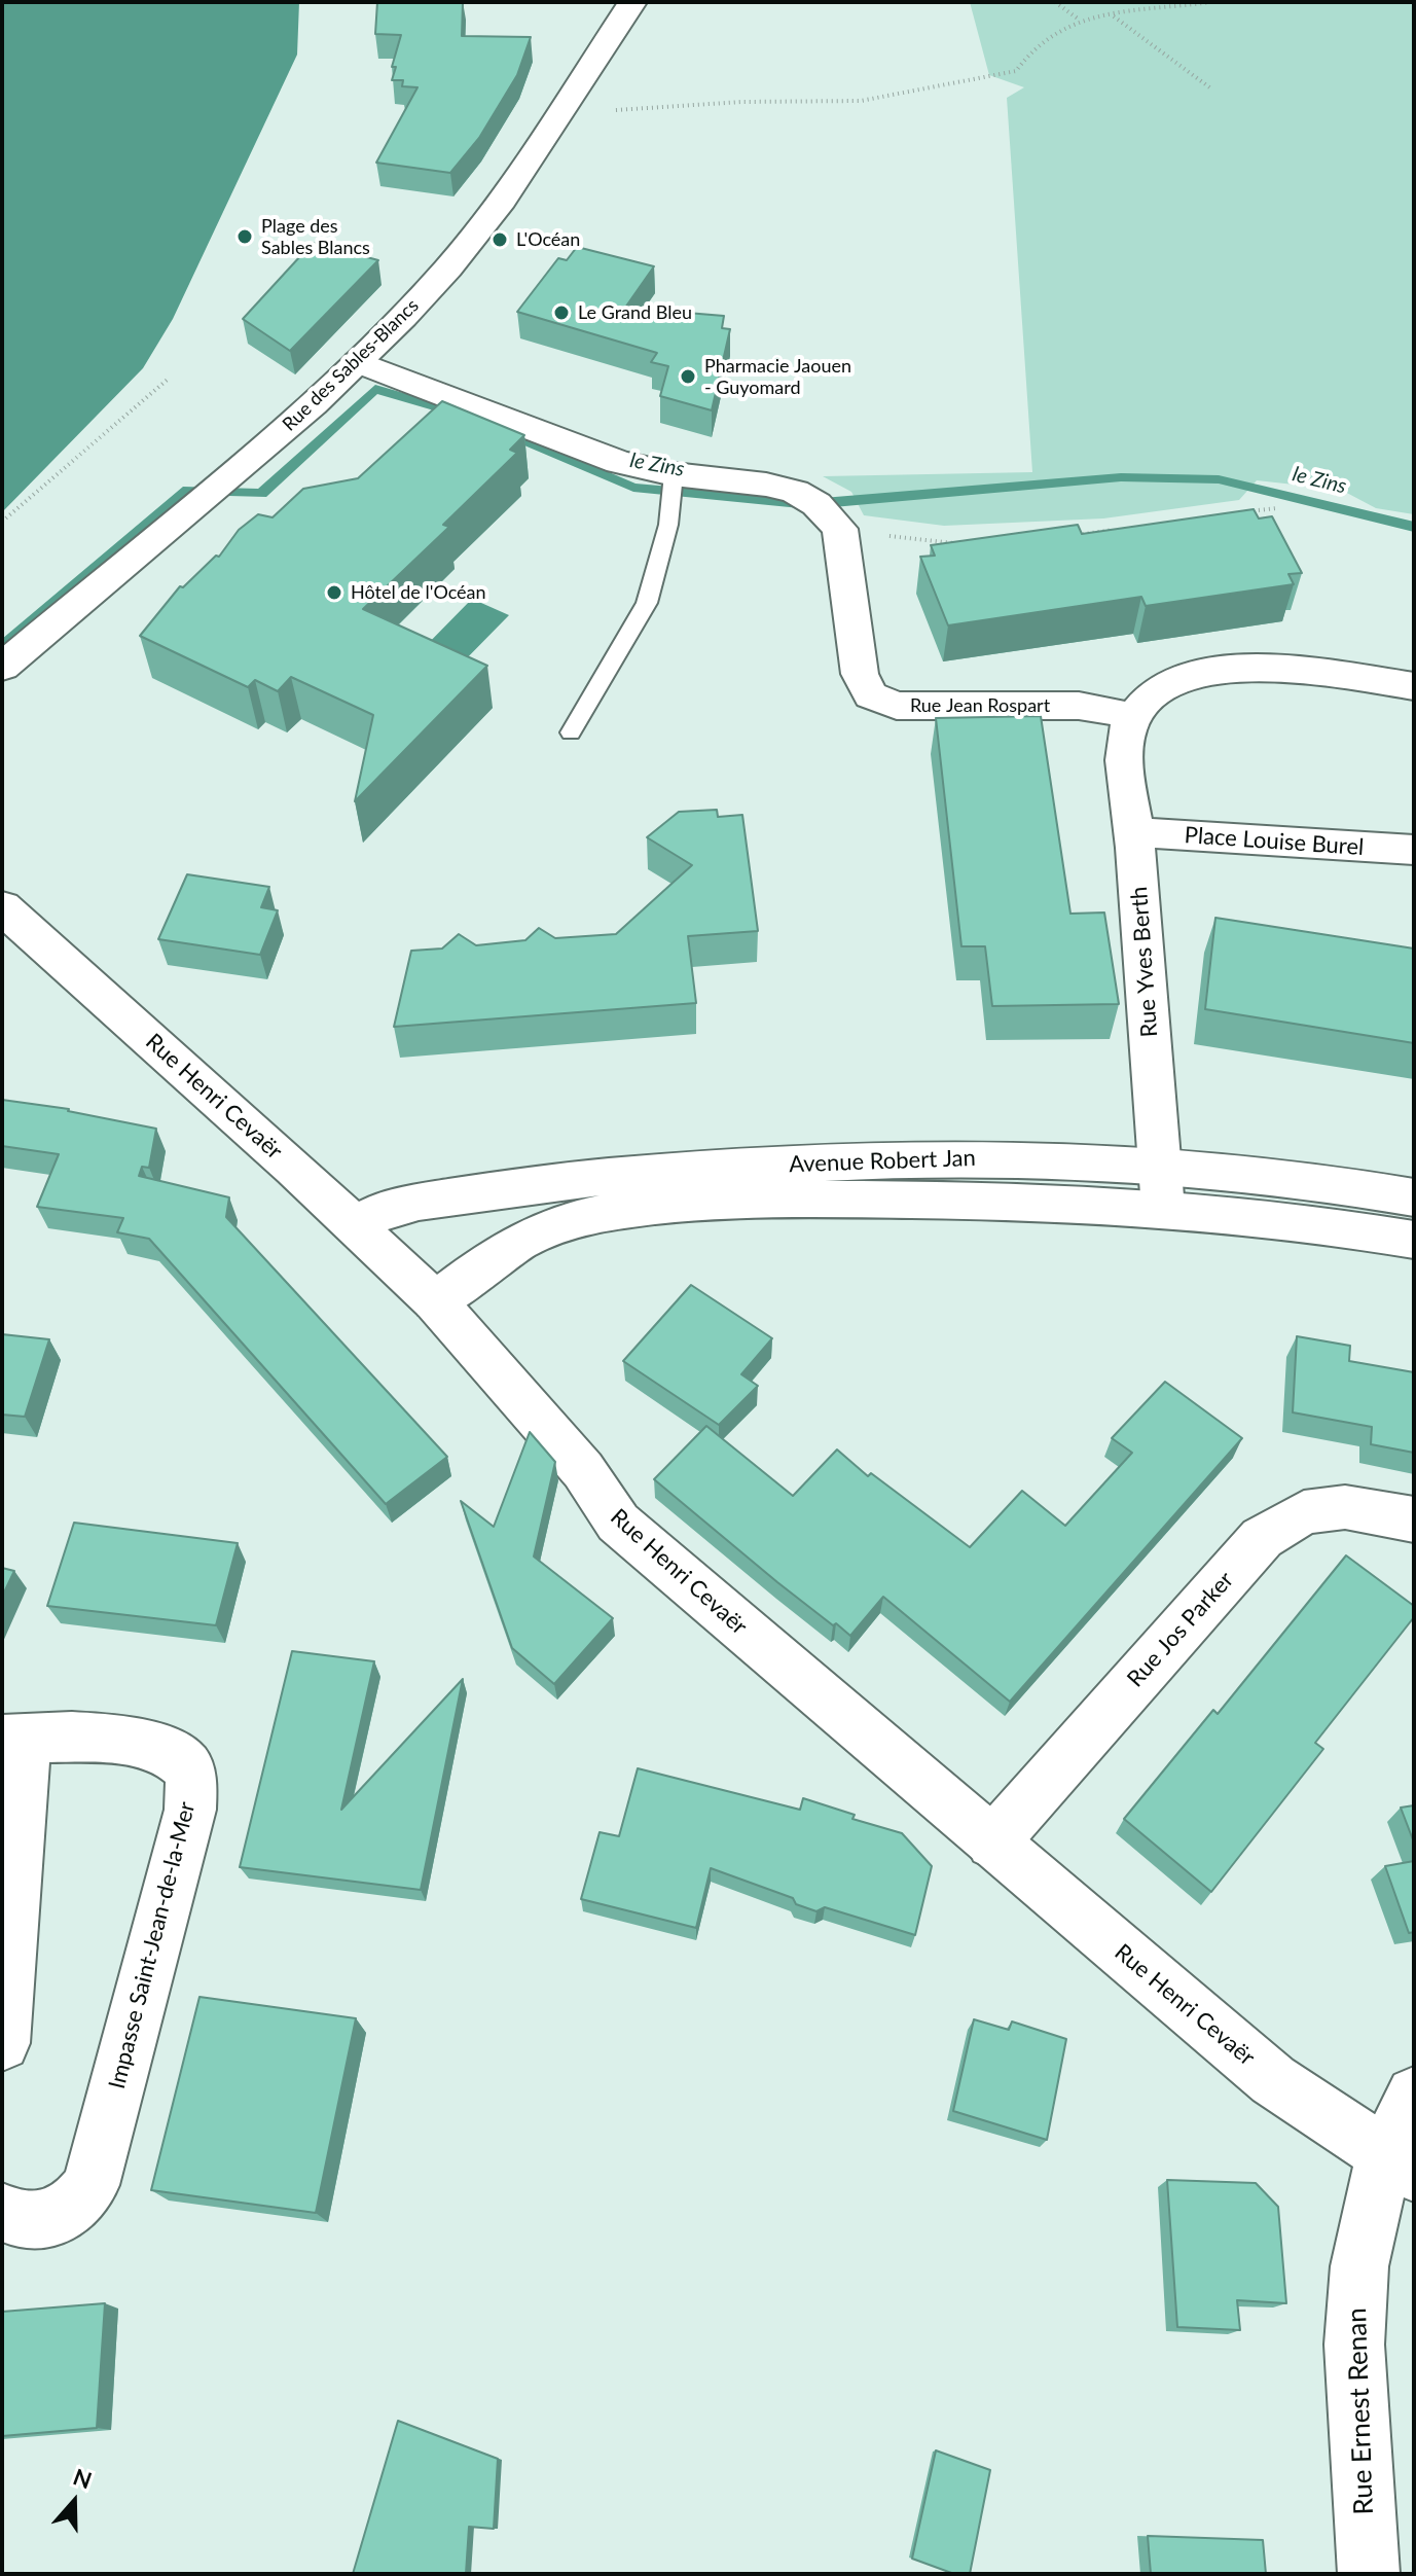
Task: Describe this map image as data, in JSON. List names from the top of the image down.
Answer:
{
  "streets": {
    "street": [
      "Rue des Sables-Blancs",
      "Rue Jean Rospart",
      "Place Louise Burel",
      "Rue Yves Berth",
      "Rue Henri Cevaër",
      "Avenue Robert Jan",
      "Rue Jos Parker",
      "Impasse Saint-Jean-de-la-Mer",
      "Rue Ernest Renan"
    ]
  },
  "crossings": [
    ["Rue Jean Rospart", "Rue Yves Berth"],
    ["Place Louise Burel", "Rue Yves Berth"],
    ["Rue Yves Berth", "Avenue Robert Jan"],
    ["Rue Henri Cevaër", "Avenue Robert Jan"],
    ["Rue Henri Cevaër", "Rue Jos Parker"],
    ["Rue Henri Cevaër", "Rue Ernest Renan"]
  ],
  "water": ["le Zins"],
  "places": [
    "Plage des Sables Blancs",
    "L'Océan",
    "Le Grand Bleu",
    "Pharmacie Jaouen - Guyomard",
    "Hôtel de l'Océan"
  ],
  "north": "top"
}
